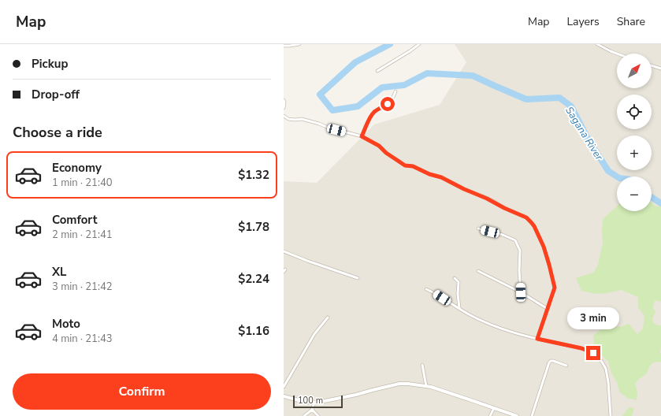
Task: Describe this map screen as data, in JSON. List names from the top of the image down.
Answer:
{
  "water": ["Sagana River"],
  "scale_bar": "100 m",
  "north": "top right",
  "page": {
    "header": "Map",
    "nav": ["Map", "Layers", "Share"],
    "banner": ["Pickup", "Drop-off"],
    "map_buttons": ["+", "−"],
    "heading": "Choose a ride",
    "list": [
      {
        "name": "Economy",
        "note": "1 min · 21:40",
        "value": "$1.32"
      },
      {
        "name": "Comfort",
        "note": "2 min · 21:41",
        "value": "$1.78"
      },
      {
        "name": "XL",
        "note": "3 min · 21:42",
        "value": "$2.24"
      },
      {
        "name": "Moto",
        "note": "4 min · 21:43",
        "value": "$1.16"
      }
    ],
    "bubble": "3 min",
    "buttons": "Confirm",
    "scale": "100 m"
  }
}
